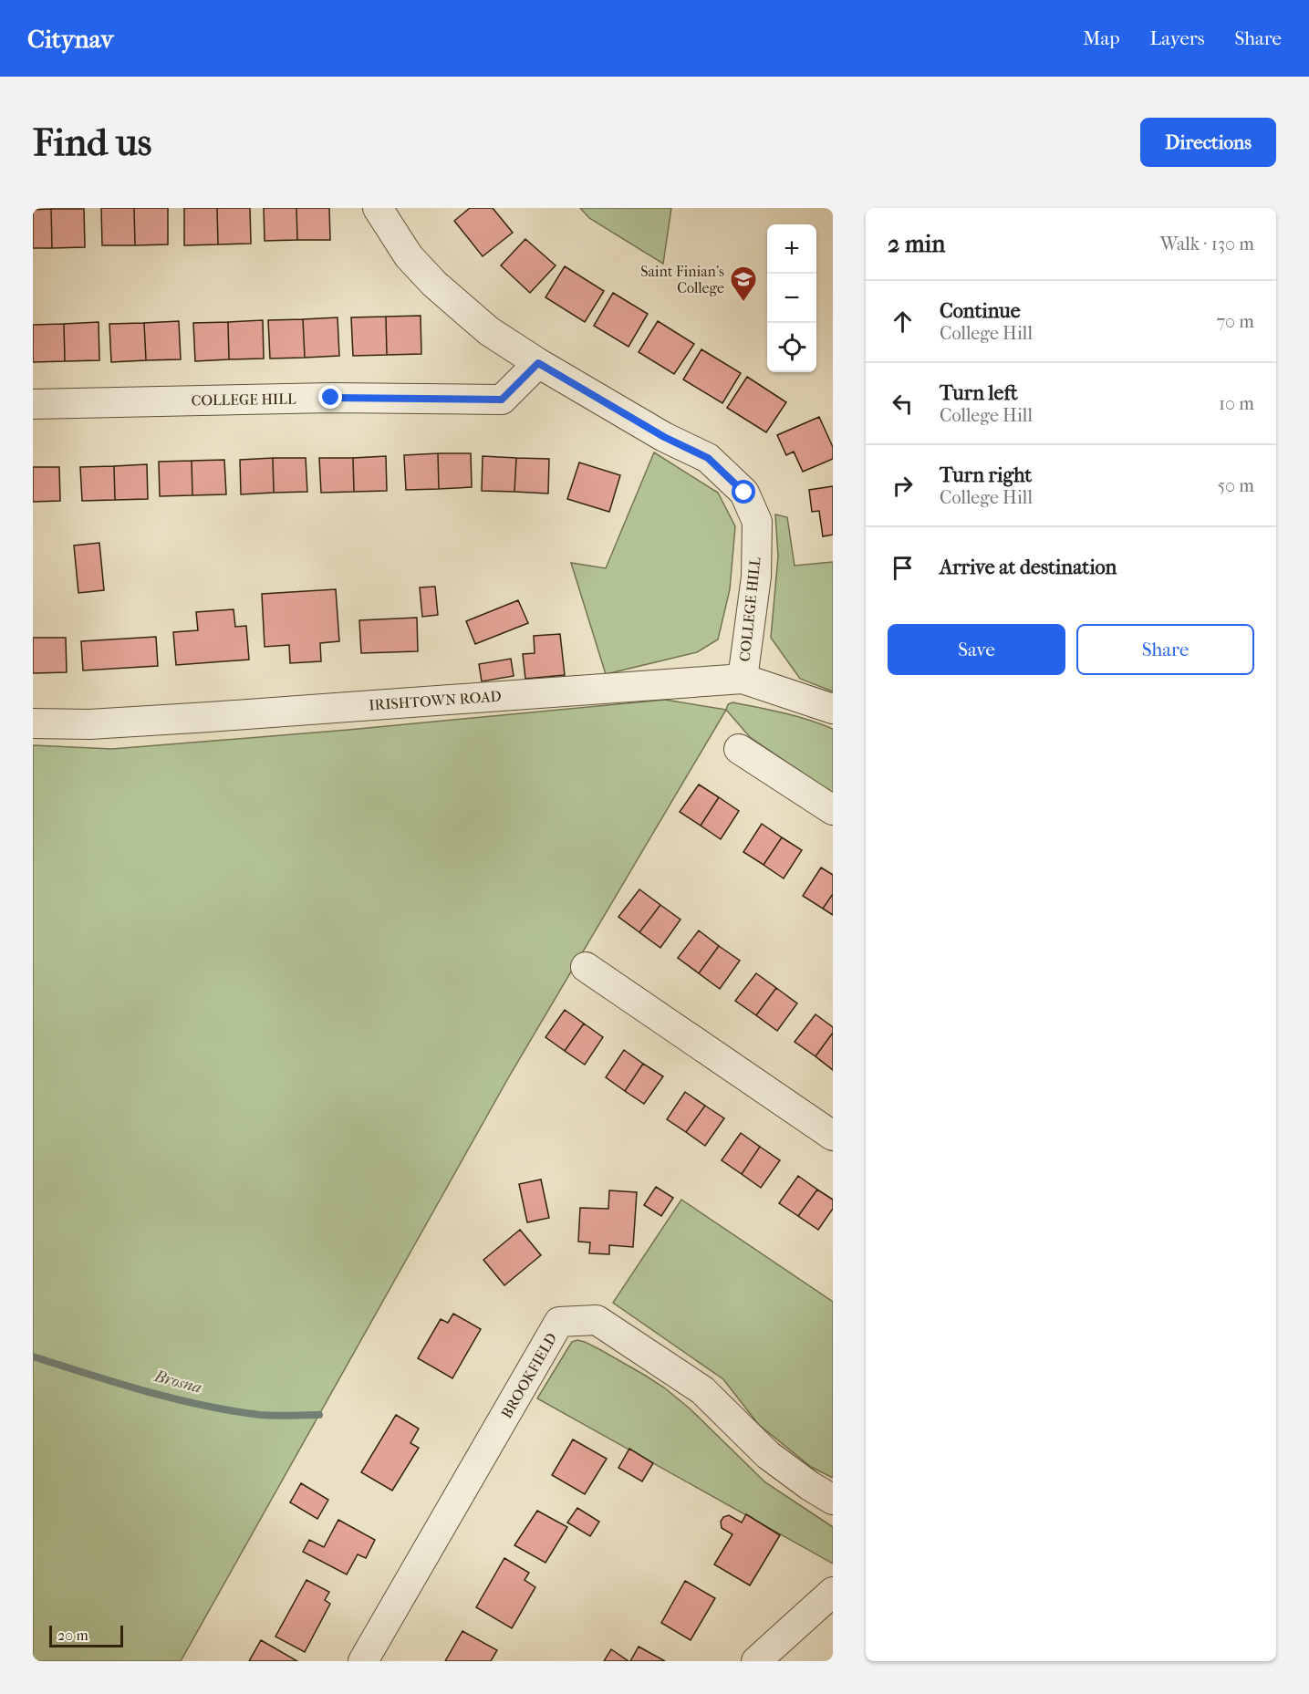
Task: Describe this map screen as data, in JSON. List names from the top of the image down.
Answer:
{
  "streets": {
    "street": ["COLLEGE HILL", "IRISHTOWN ROAD", "BROOKFIELD"]
  },
  "crossings": [
    ["COLLEGE HILL", "IRISHTOWN ROAD"]
  ],
  "water": ["Brosna"],
  "places": {
    "school or university": ["Saint Finian's College"]
  },
  "scale_bar": "20 m",
  "page": {
    "header": "Citynav",
    "nav": ["Map", "Layers", "Share"],
    "buttons": [
      "Directions",
      ["Save", "Share"]
    ],
    "title": "Find us",
    "heading": ["2 min", "Walk · 130 m"],
    "map_buttons": ["+", "−"],
    "list": [
      ["Continue", "College Hill", "70 m"],
      ["Turn left", "College Hill", "10 m"],
      ["Turn right", "College Hill", "50 m"],
      "Arrive at destination"
    ],
    "scale": "20 m"
  }
}
